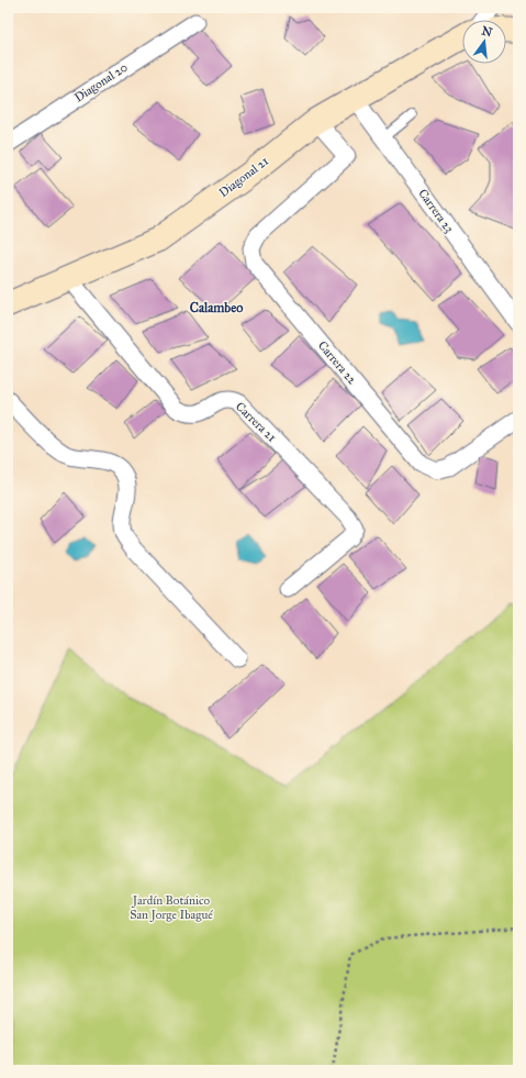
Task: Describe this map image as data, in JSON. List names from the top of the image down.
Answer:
{
  "streets": {
    "street": [
      "Diagonal 20",
      "Diagonal 21",
      "Carrera 23",
      "Carrera 22",
      "Carrera 21"
    ]
  },
  "crossings": [
    ["Diagonal 21", "Carrera 23"],
    ["Diagonal 21", "Carrera 22"],
    ["Diagonal 21", "Carrera 21"]
  ],
  "districts": ["Calambeo"],
  "parks": ["Jardín Botánico San Jorge Ibagué"],
  "north": "top"
}
